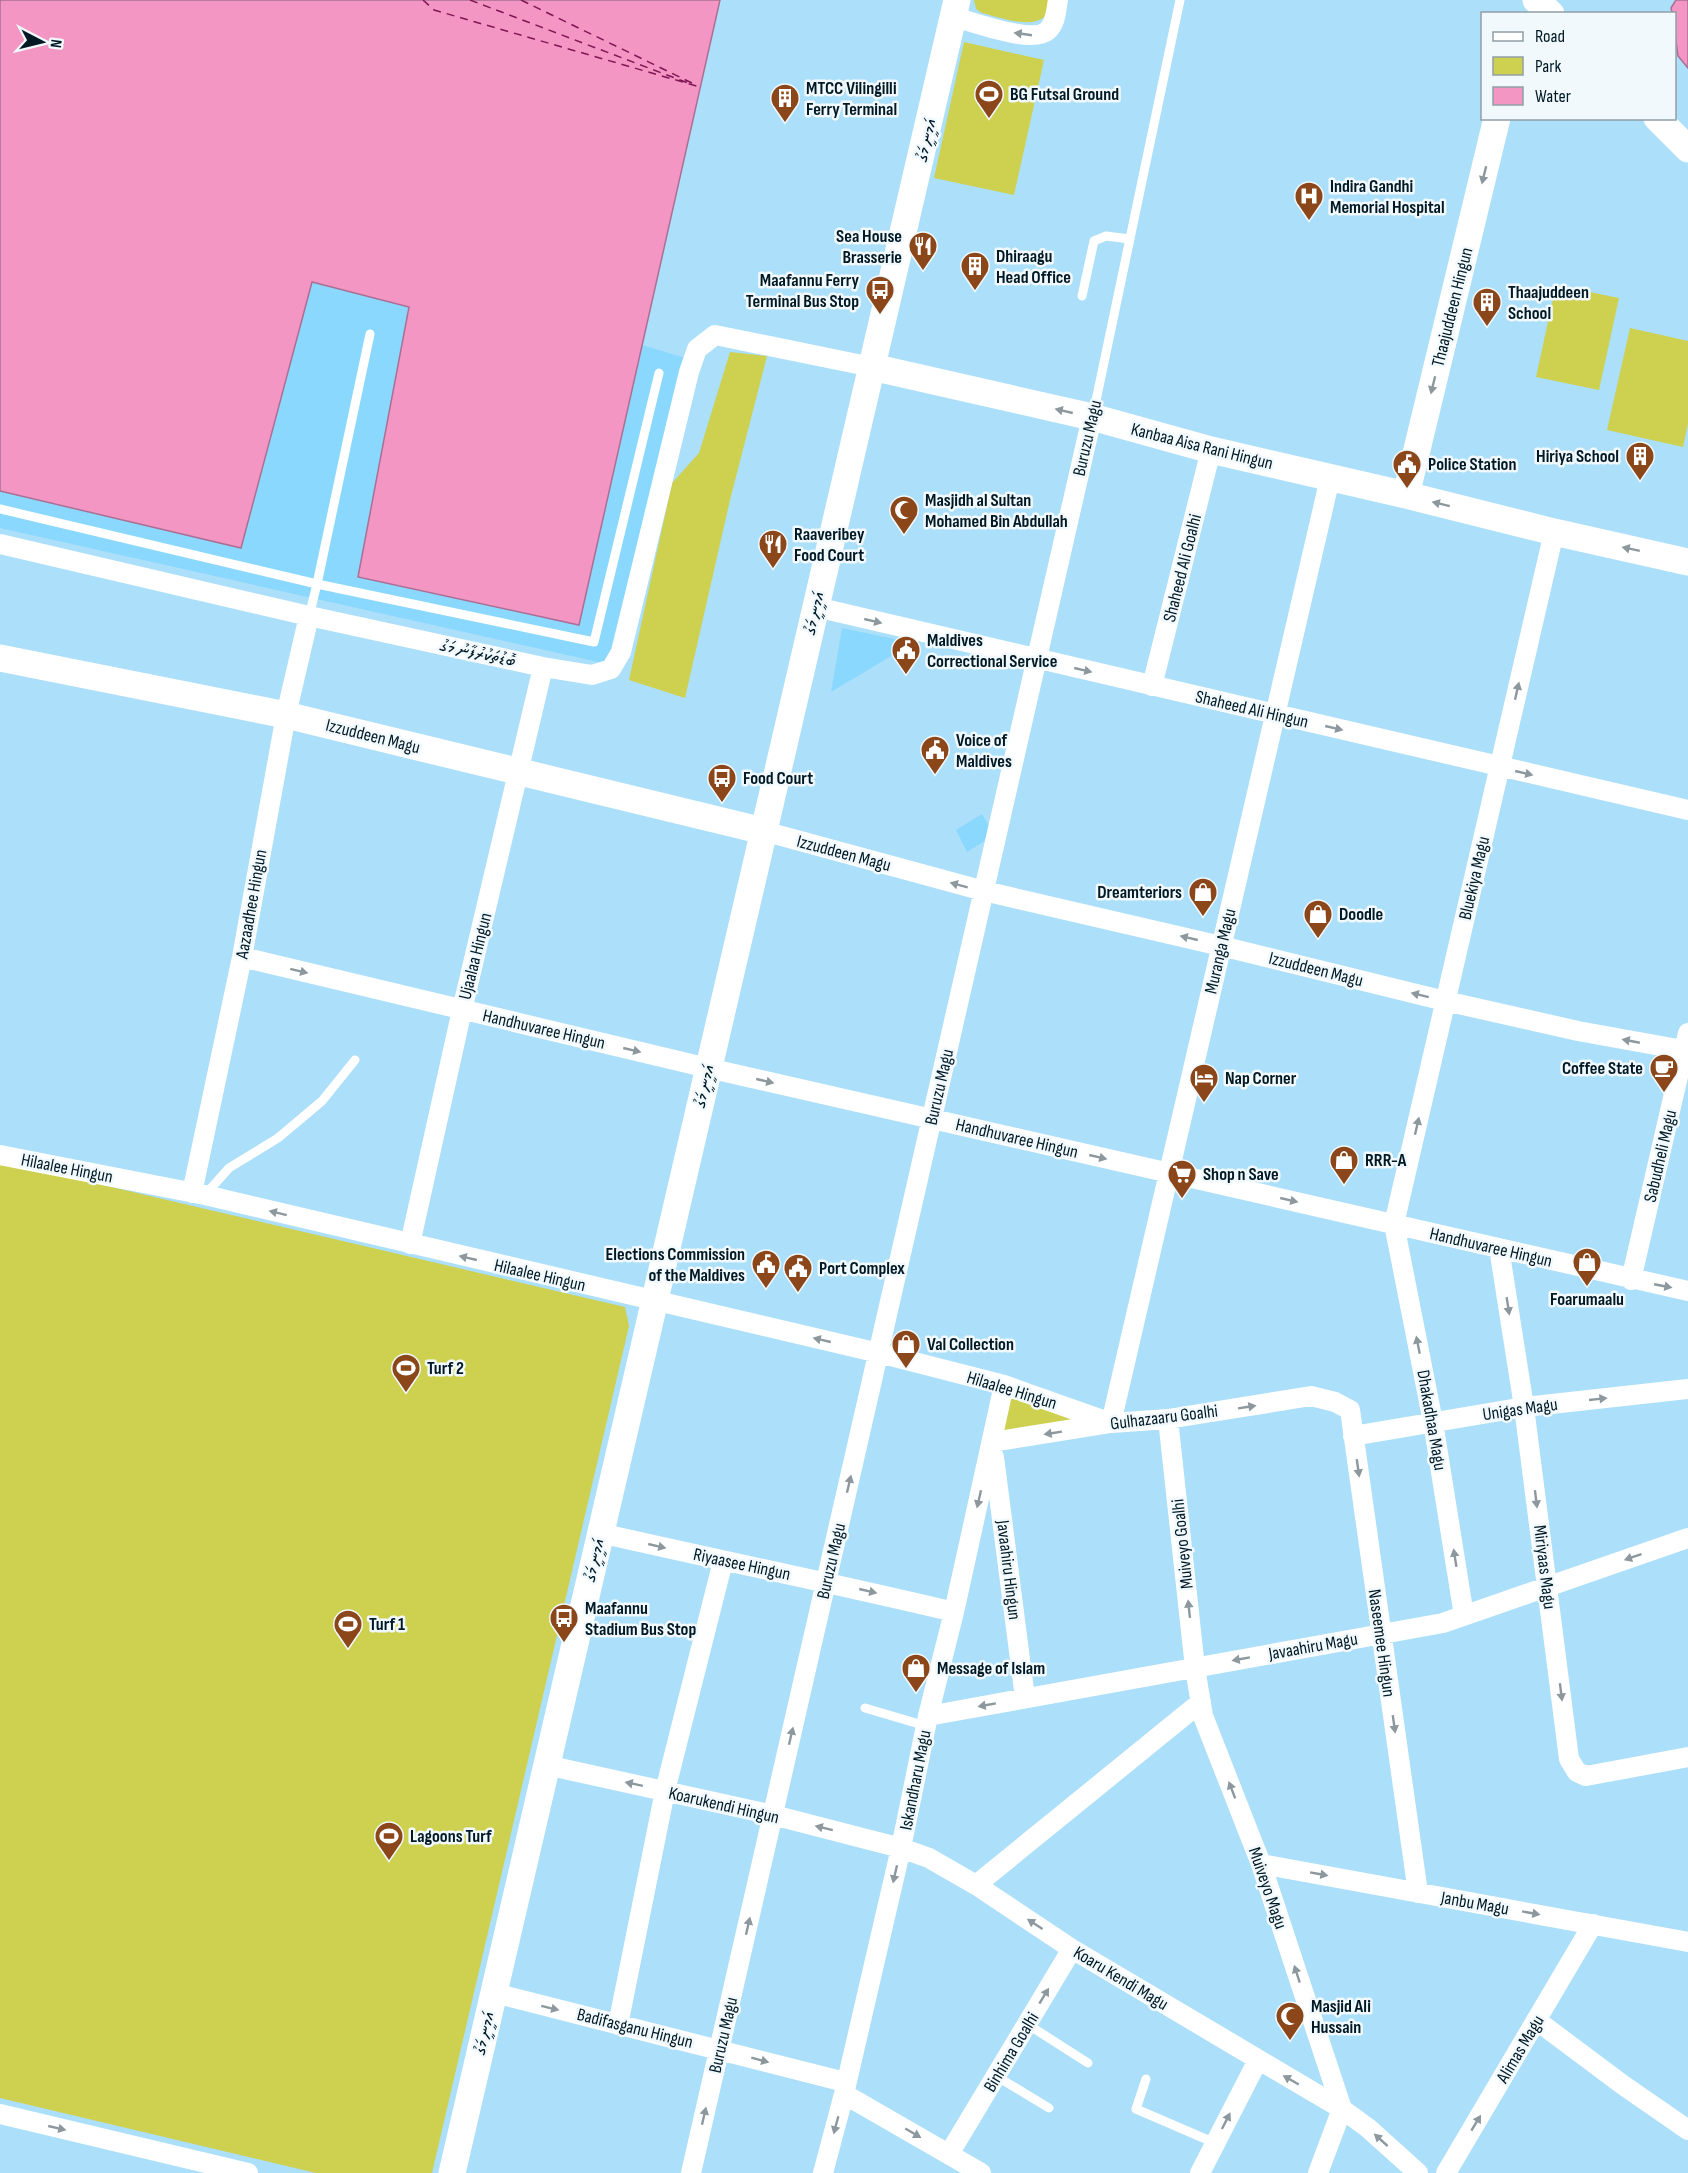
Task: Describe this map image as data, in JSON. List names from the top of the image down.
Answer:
{
  "streets": {
    "main road": [
      "އަމީނީ މަގު",
      "Thaajuddeen Hingun",
      "Kanbaa Aisa Rani Hingun",
      "Izzuddeen Magu"
    ],
    "street": [
      "Buruzu Magu",
      "Shaheed Ali Goalhi",
      "ބޮޑުތަކުރުފާނު މަގު",
      "Shaheed Ali Hingun",
      "Bluekiya Magu",
      "Aazaadhee Hingun",
      "Muranga Magu",
      "Ujaalaa Hingun",
      "Handhuvaree Hingun",
      "Sabudheli Magu",
      "Hilaalee Hingun",
      "Unigas Magu",
      "Gulhazaaru Goalhi",
      "Dhakadhaa Magu",
      "Muiveyo Goalhi",
      "Riyaasee Hingun",
      "Miriyaas Magu",
      "Javaahiru Hingun",
      "Naseemee Hingun",
      "Javaahiru Magu",
      "Iskandharu Magu",
      "Koarukendi Hingun",
      "Muiveyo Magu",
      "Janbu Magu",
      "Koaru Kendi Magu",
      "Badifasganu Hingun",
      "Alimas Magu",
      "Binhima Goalhi"
    ]
  },
  "crossings": [
    ["އަމީނީ މަގު", "Kanbaa Aisa Rani Hingun"],
    ["އަމީނީ މަގު", "Shaheed Ali Hingun"],
    ["އަމީނީ މަގު", "Izzuddeen Magu"],
    ["އަމީނީ މަގު", "Handhuvaree Hingun"],
    ["އަމީނީ މަގު", "Hilaalee Hingun"],
    ["އަމީނީ މަގު", "Riyaasee Hingun"],
    ["އަމީނީ މަގު", "Koarukendi Hingun"],
    ["އަމީނީ މަގު", "Badifasganu Hingun"],
    ["Thaajuddeen Hingun", "Kanbaa Aisa Rani Hingun"],
    ["Buruzu Magu", "Kanbaa Aisa Rani Hingun"],
    ["Buruzu Magu", "Shaheed Ali Hingun"],
    ["Buruzu Magu", "Izzuddeen Magu"],
    ["Buruzu Magu", "Handhuvaree Hingun"],
    ["Buruzu Magu", "Hilaalee Hingun"],
    ["Buruzu Magu", "Riyaasee Hingun"],
    ["Buruzu Magu", "Koarukendi Hingun"],
    ["Buruzu Magu", "Badifasganu Hingun"],
    ["Kanbaa Aisa Rani Hingun", "Shaheed Ali Goalhi"],
    ["Kanbaa Aisa Rani Hingun", "ބޮޑުތަކުރުފާނު މަގު"],
    ["Kanbaa Aisa Rani Hingun", "Bluekiya Magu"],
    ["Kanbaa Aisa Rani Hingun", "Muranga Magu"],
    ["Shaheed Ali Goalhi", "Shaheed Ali Hingun"],
    ["ބޮޑުތަކުރުފާނު މަގު", "Aazaadhee Hingun"],
    ["ބޮޑުތަކުރުފާނު މަގު", "Ujaalaa Hingun"],
    ["Shaheed Ali Hingun", "Bluekiya Magu"],
    ["Shaheed Ali Hingun", "Muranga Magu"],
    ["Izzuddeen Magu", "Bluekiya Magu"],
    ["Izzuddeen Magu", "Aazaadhee Hingun"],
    ["Izzuddeen Magu", "Muranga Magu"],
    ["Izzuddeen Magu", "Ujaalaa Hingun"],
    ["Izzuddeen Magu", "Sabudheli Magu"],
    ["Bluekiya Magu", "Handhuvaree Hingun"],
    ["Bluekiya Magu", "Dhakadhaa Magu"],
    ["Aazaadhee Hingun", "Handhuvaree Hingun"],
    ["Aazaadhee Hingun", "Hilaalee Hingun"],
    ["Muranga Magu", "Handhuvaree Hingun"],
    ["Muranga Magu", "Hilaalee Hingun"],
    ["Muranga Magu", "Gulhazaaru Goalhi"],
    ["Ujaalaa Hingun", "Handhuvaree Hingun"],
    ["Ujaalaa Hingun", "Hilaalee Hingun"],
    ["Handhuvaree Hingun", "Sabudheli Magu"],
    ["Handhuvaree Hingun", "Dhakadhaa Magu"],
    ["Handhuvaree Hingun", "Miriyaas Magu"],
    ["Hilaalee Hingun", "Gulhazaaru Goalhi"],
    ["Hilaalee Hingun", "Iskandharu Magu"],
    ["Unigas Magu", "Dhakadhaa Magu"],
    ["Unigas Magu", "Miriyaas Magu"],
    ["Unigas Magu", "Naseemee Hingun"],
    ["Gulhazaaru Goalhi", "Muiveyo Goalhi"],
    ["Gulhazaaru Goalhi", "Javaahiru Hingun"],
    ["Gulhazaaru Goalhi", "Naseemee Hingun"],
    ["Gulhazaaru Goalhi", "Iskandharu Magu"],
    ["Dhakadhaa Magu", "Javaahiru Magu"],
    ["Muiveyo Goalhi", "Javaahiru Magu"],
    ["Muiveyo Goalhi", "Muiveyo Magu"],
    ["Riyaasee Hingun", "Iskandharu Magu"],
    ["Miriyaas Magu", "Javaahiru Magu"],
    ["Javaahiru Hingun", "Javaahiru Magu"],
    ["Javaahiru Hingun", "Iskandharu Magu"],
    ["Naseemee Hingun", "Javaahiru Magu"],
    ["Naseemee Hingun", "Janbu Magu"],
    ["Javaahiru Magu", "Iskandharu Magu"],
    ["Javaahiru Magu", "Muiveyo Magu"],
    ["Iskandharu Magu", "Koarukendi Hingun"],
    ["Iskandharu Magu", "Koaru Kendi Magu"],
    ["Iskandharu Magu", "Badifasganu Hingun"],
    ["Koarukendi Hingun", "Koaru Kendi Magu"],
    ["Muiveyo Magu", "Janbu Magu"],
    ["Muiveyo Magu", "Koaru Kendi Magu"],
    ["Janbu Magu", "Alimas Magu"],
    ["Koaru Kendi Magu", "Binhima Goalhi"],
    ["Badifasganu Hingun", "Binhima Goalhi"]
  ],
  "one_way": [
    "Thaajuddeen Hingun",
    "Buruzu Magu",
    "Kanbaa Aisa Rani Hingun",
    "Shaheed Ali Hingun",
    "Izzuddeen Magu",
    "Bluekiya Magu",
    "Handhuvaree Hingun",
    "Hilaalee Hingun",
    "Unigas Magu",
    "Dhakadhaa Magu",
    "Muiveyo Goalhi",
    "Riyaasee Hingun",
    "Miriyaas Magu",
    "Naseemee Hingun",
    "Javaahiru Magu",
    "Iskandharu Magu",
    "Koarukendi Hingun",
    "Muiveyo Magu",
    "Janbu Magu",
    "Koaru Kendi Magu",
    "Badifasganu Hingun",
    "Alimas Magu",
    "Binhima Goalhi"
  ],
  "places": {
    "sports": [
      "BG Futsal Ground",
      "Turf 2",
      "Turf 1",
      "Lagoons Turf"
    ],
    "building": [
      "MTCC Vilingilli Ferry Terminal",
      "Dhiraagu Head Office",
      "Thaajuddeen School",
      "Hiriya School"
    ],
    "hospital": ["Indira Gandhi Memorial Hospital"],
    "restaurant": ["Sea House Brasserie", "Raaveribey Food Court"],
    "bus stop": ["Maafannu Ferry Terminal Bus Stop", "Food Court", "Maafannu Stadium Bus Stop"],
    "public building": [
      "Police Station",
      "Maldives Correctional Service",
      "Voice of Maldives",
      "Elections Commission of the Maldives",
      "Port Complex"
    ],
    "mosque": ["Masjidh al Sultan Mohamed Bin Abdullah", "Masjid Ali Hussain"],
    "shop": [
      "Dreamteriors",
      "Doodle",
      "RRR-A",
      "Foarumaalu",
      "Val Collection",
      "Message of Islam"
    ],
    "cafe": ["Coffee State"],
    "hotel": ["Nap Corner"],
    "supermarket": ["Shop n Save"]
  },
  "legend": ["Road", "Park", "Water"],
  "north": "right"
}
